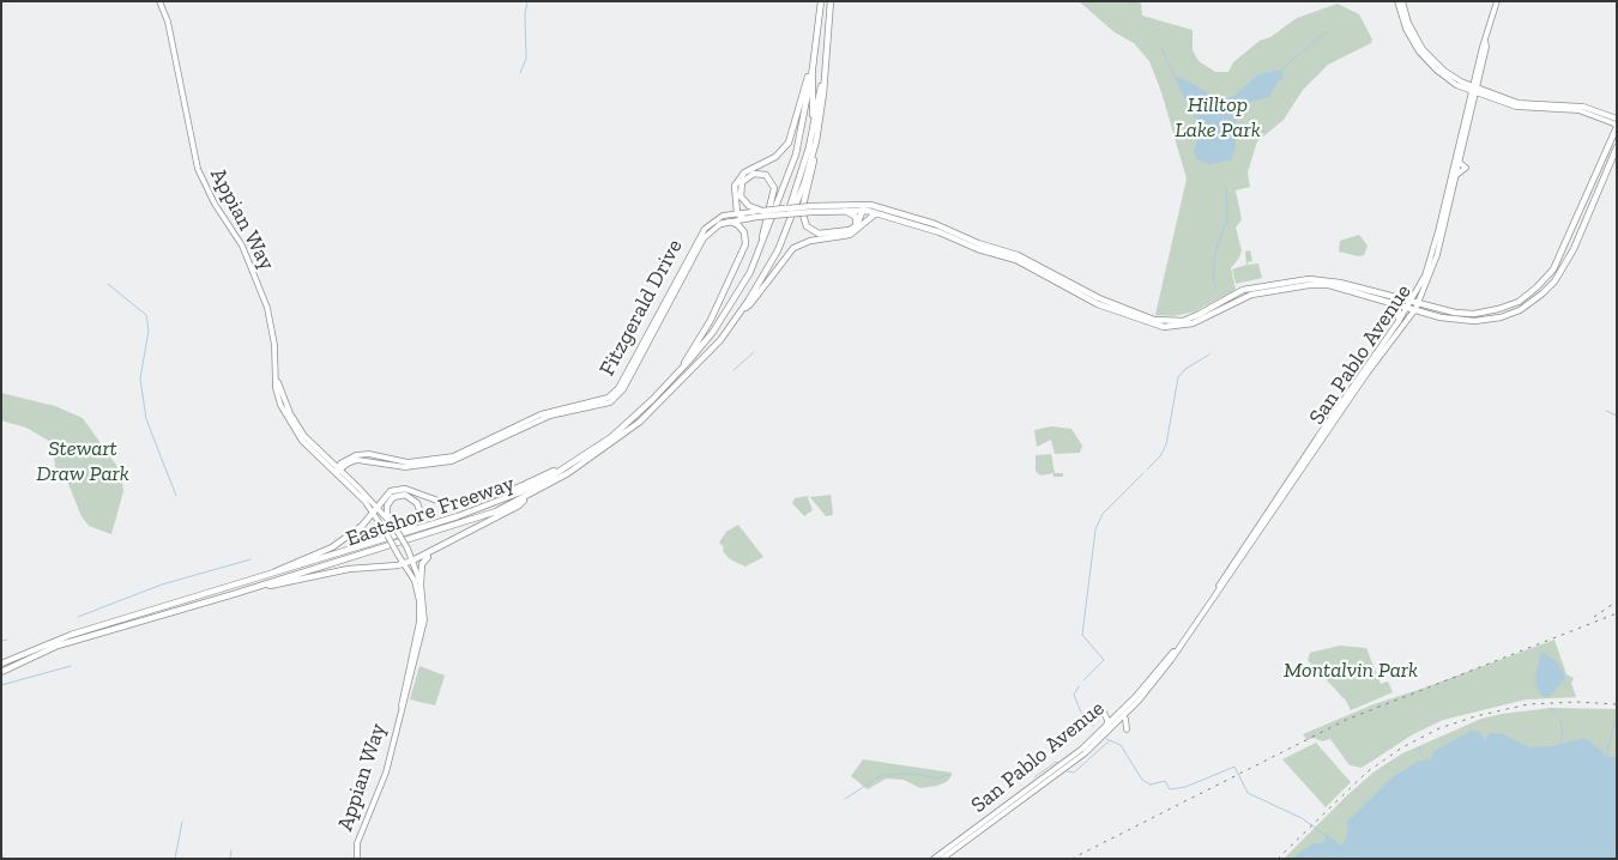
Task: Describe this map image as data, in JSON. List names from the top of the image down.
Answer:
{
  "streets": {
    "highway": ["Eastshore Freeway"],
    "main road": ["Appian Way", "Fitzgerald Drive", "San Pablo Avenue"]
  },
  "crossings": [
    ["Appian Way", "Fitzgerald Drive"]
  ],
  "parks": ["Hilltop Lake Park", "Stewart Draw Park", "Montalvin Park"]
}
